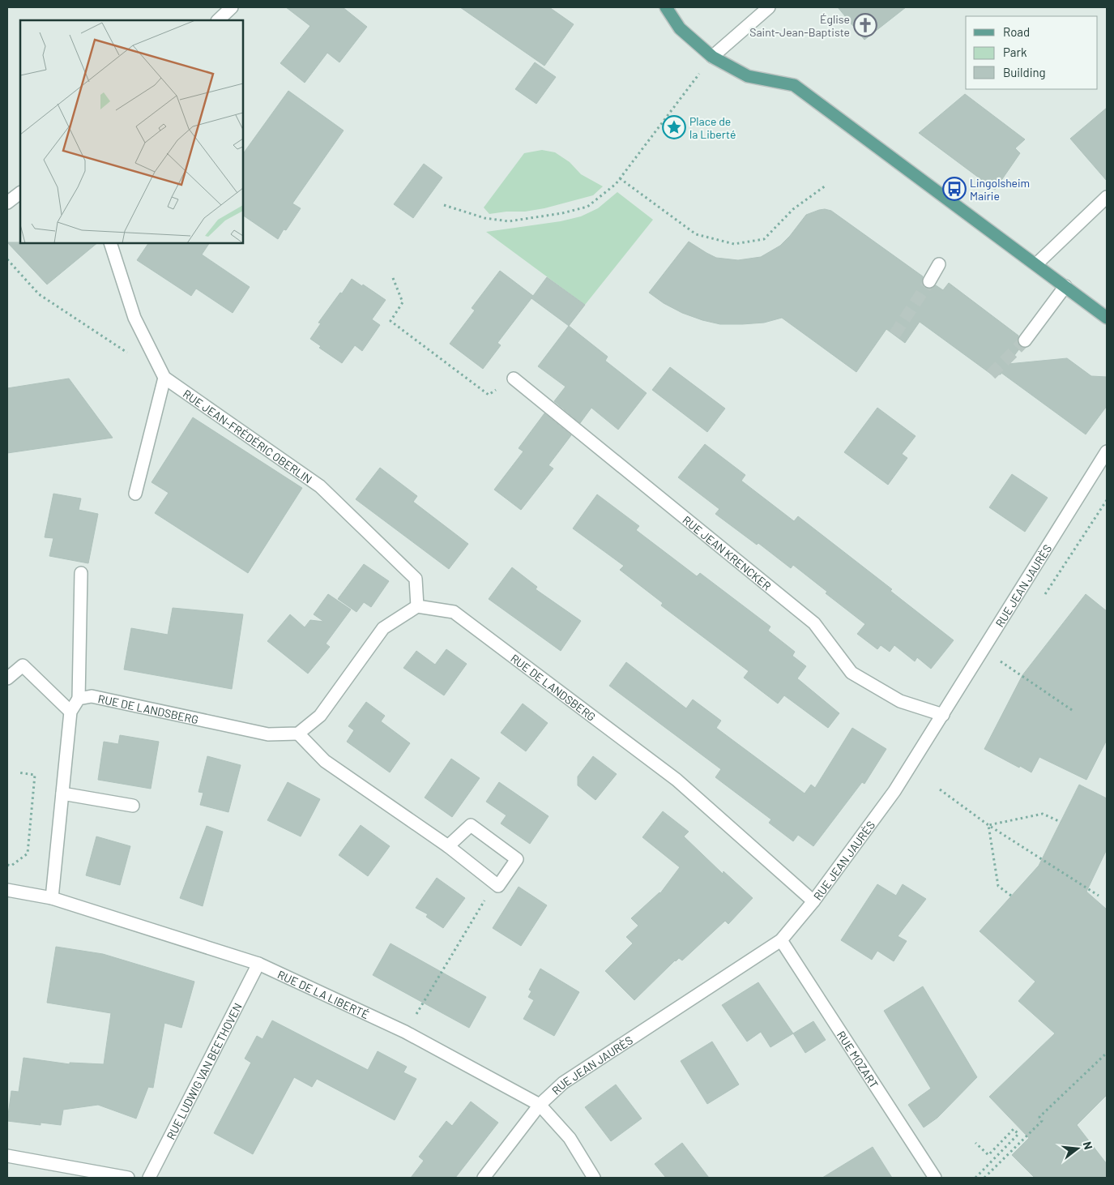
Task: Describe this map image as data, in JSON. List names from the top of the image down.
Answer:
{
  "streets": {
    "street": [
      "RUE JEAN-FRÉDÉRIC OBERLIN",
      "RUE JEAN KRENCKER",
      "RUE JEAN JAURÈS",
      "RUE DE LANDSBERG",
      "RUE DE LA LIBERTÉ",
      "RUE MOZART",
      "RUE LUDWIG VAN BEETHOVEN"
    ]
  },
  "crossings": [
    ["RUE JEAN-FRÉDÉRIC OBERLIN", "RUE DE LANDSBERG"],
    ["RUE JEAN KRENCKER", "RUE JEAN JAURÈS"],
    ["RUE JEAN JAURÈS", "RUE DE LANDSBERG"],
    ["RUE JEAN JAURÈS", "RUE DE LA LIBERTÉ"],
    ["RUE JEAN JAURÈS", "RUE MOZART"],
    ["RUE DE LA LIBERTÉ", "RUE LUDWIG VAN BEETHOVEN"]
  ],
  "places": {
    "church": ["Église Saint-Jean-Baptiste"],
    "place": ["Place de la Liberté"],
    "bus stop": ["Lingolsheim Mairie"]
  },
  "legend": ["Road", "Park", "Building"],
  "north": "right"
}
